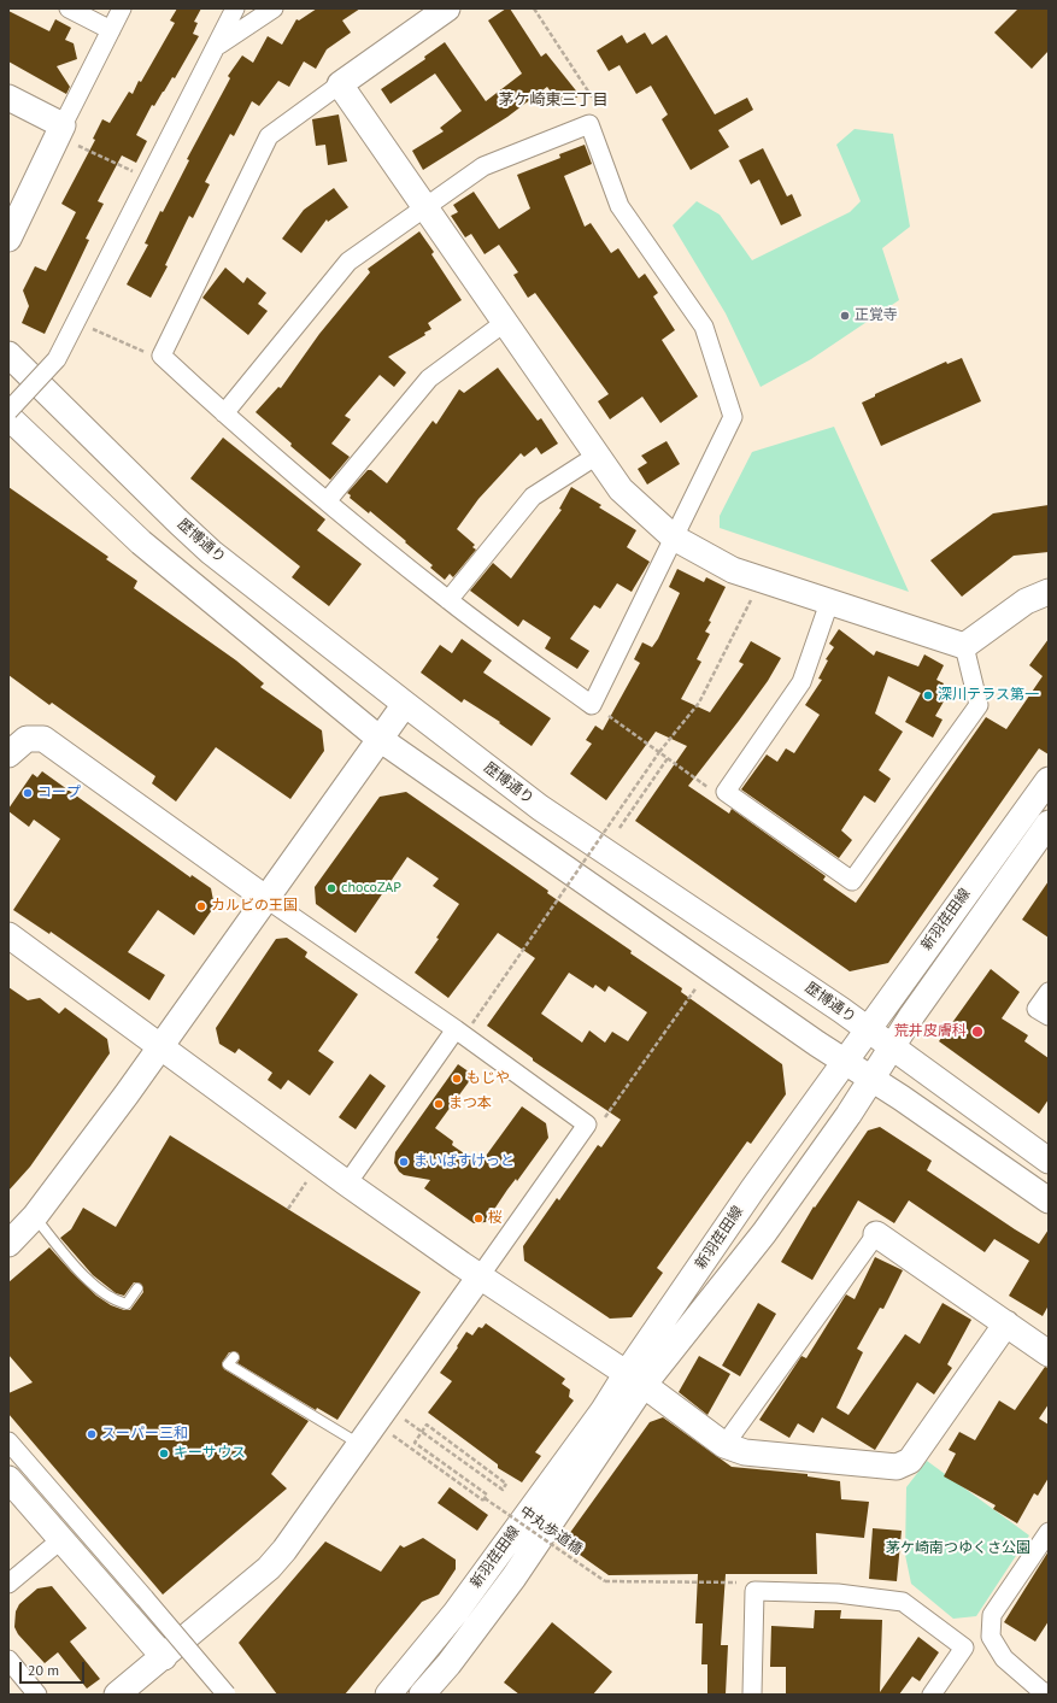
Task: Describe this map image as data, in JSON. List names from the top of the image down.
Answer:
{
  "streets": {
    "street": ["歴博通り", "新羽荏田線"],
    "path": ["中丸歩道橋"]
  },
  "crossings": [
    ["歴博通り", "新羽荏田線"]
  ],
  "districts": ["茅ケ崎東三丁目"],
  "parks": ["茅ケ崎南つゆくさ公園"],
  "places": [
    "正覚寺",
    "深川テラス第一",
    "コープ",
    "chocoZAP",
    "カルビの王国",
    "荒井皮膚科",
    "もじや",
    "まつ本",
    "まいばすけっと",
    "桜",
    "スーパー三和",
    "キーサウス"
  ],
  "scale_bar": "20 m"
}
